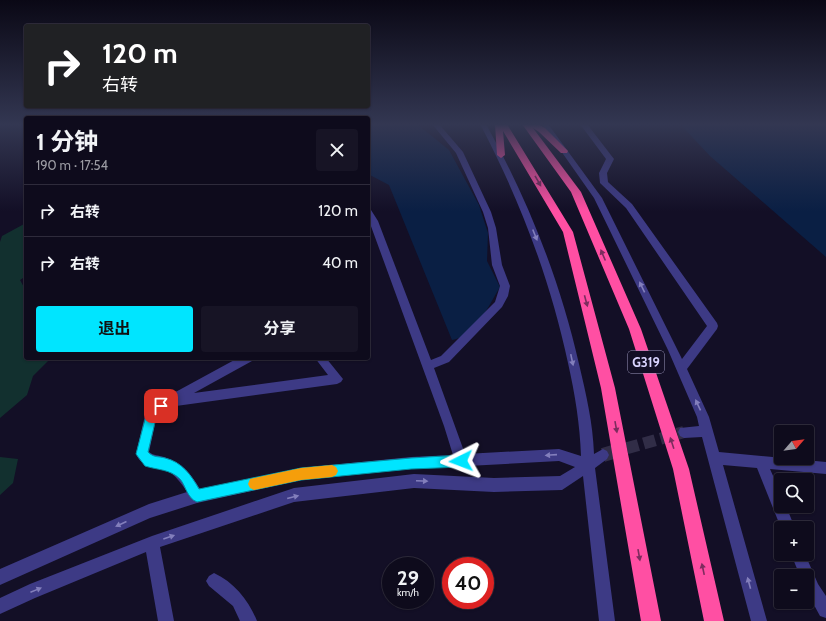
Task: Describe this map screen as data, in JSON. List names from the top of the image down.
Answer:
{
  "streets": {
    "highway": ["G319"]
  },
  "north": "top right",
  "page": {
    "turn": ["120 m", "右转"],
    "heading": ["1 分钟", "190 m · 17:54"],
    "list": [
      {
        "name": "右转",
        "value": "120 m"
      },
      {
        "name": "右转",
        "value": "40 m"
      }
    ],
    "buttons": ["退出", "分享"],
    "map_buttons": ["+", "−"],
    "speed": "29 km/h",
    "limit": "40"
  }
}
